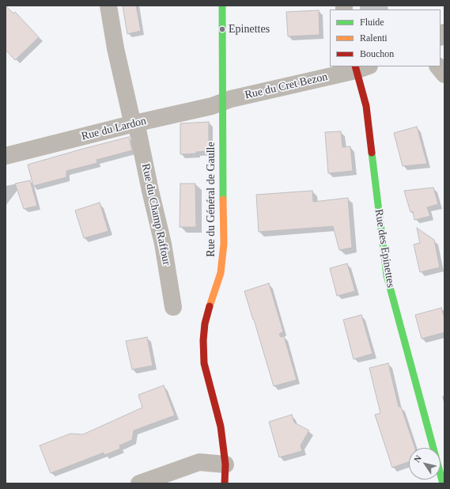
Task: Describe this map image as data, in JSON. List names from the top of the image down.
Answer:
{
  "streets": {
    "main road": ["Rue du Général de Gaulle", "Rue des Epinettes"],
    "street": ["Rue du Cret Bezon", "Rue du Lardon", "Rue du Champ Raffour"]
  },
  "crossings": [
    ["Rue du Cret Bezon", "Rue du Lardon"],
    ["Rue du Cret Bezon", "Rue du Général de Gaulle"],
    ["Rue du Cret Bezon", "Rue des Epinettes"],
    ["Rue du Lardon", "Rue du Général de Gaulle"],
    ["Rue du Lardon", "Rue du Champ Raffour"]
  ],
  "places": ["Epinettes"],
  "legend": ["Fluide", "Ralenti", "Bouchon"],
  "north": "top left"
}
